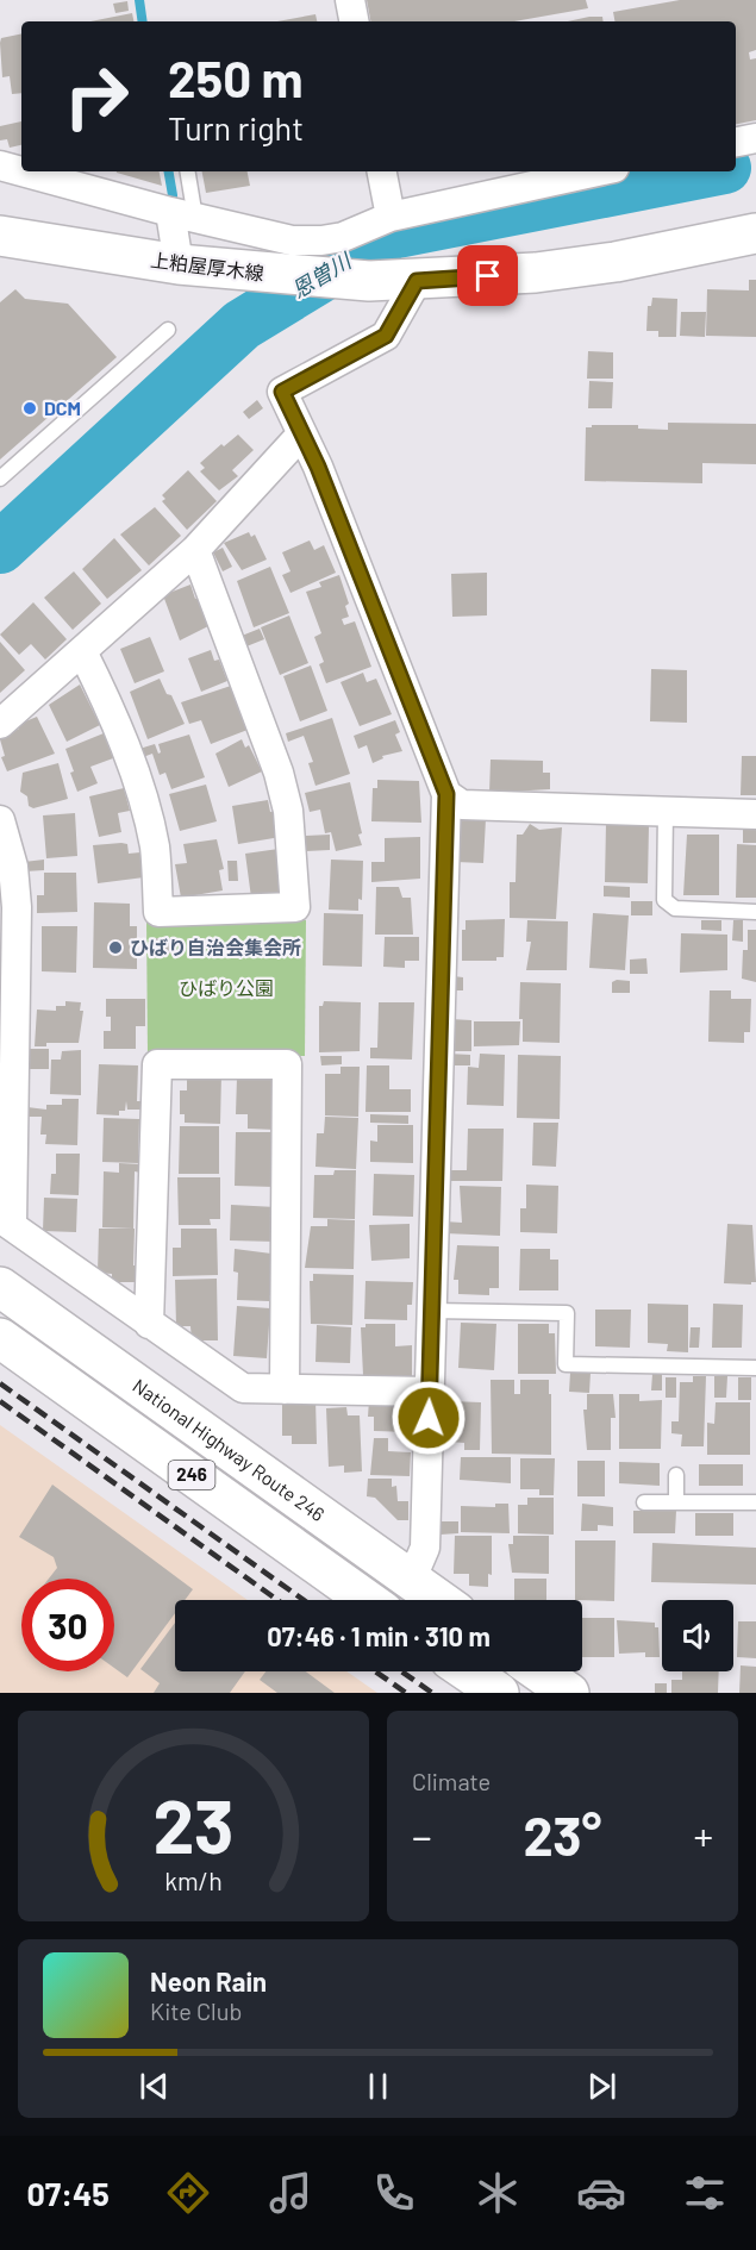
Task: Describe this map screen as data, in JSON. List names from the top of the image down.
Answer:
{
  "streets": {
    "main road": ["上粕屋厚木線", "National Highway Route 246", "246"]
  },
  "water": ["恩曽川"],
  "parks": ["ひばり公園"],
  "places": ["DCM", "ひばり自治会集会所"],
  "page": {
    "turn": ["250 m", "Turn right"],
    "limit": "30",
    "trip": "07:46 · 1 min · 310 m",
    "tile": "Climate",
    "heat": ["−", "23°", "+"],
    "song": ["Neon Rain", "Kite Club"],
    "tabs": "07:45",
    "gauge": ["23", "km/h"]
  }
}
